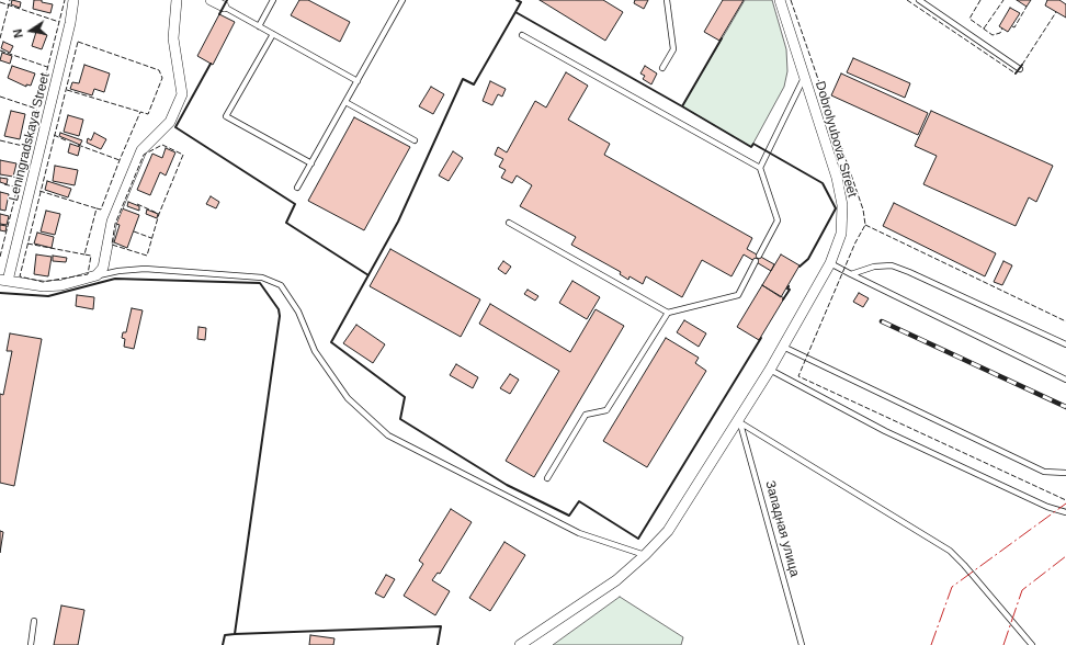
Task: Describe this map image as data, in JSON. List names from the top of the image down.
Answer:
{
  "streets": {
    "street": ["Leningradskaya Street", "Dobrolyubova Street"],
    "lane": ["Западная улица"]
  },
  "crossings": [
    ["Dobrolyubova Street", "Западная улица"]
  ],
  "north": "left"
}
